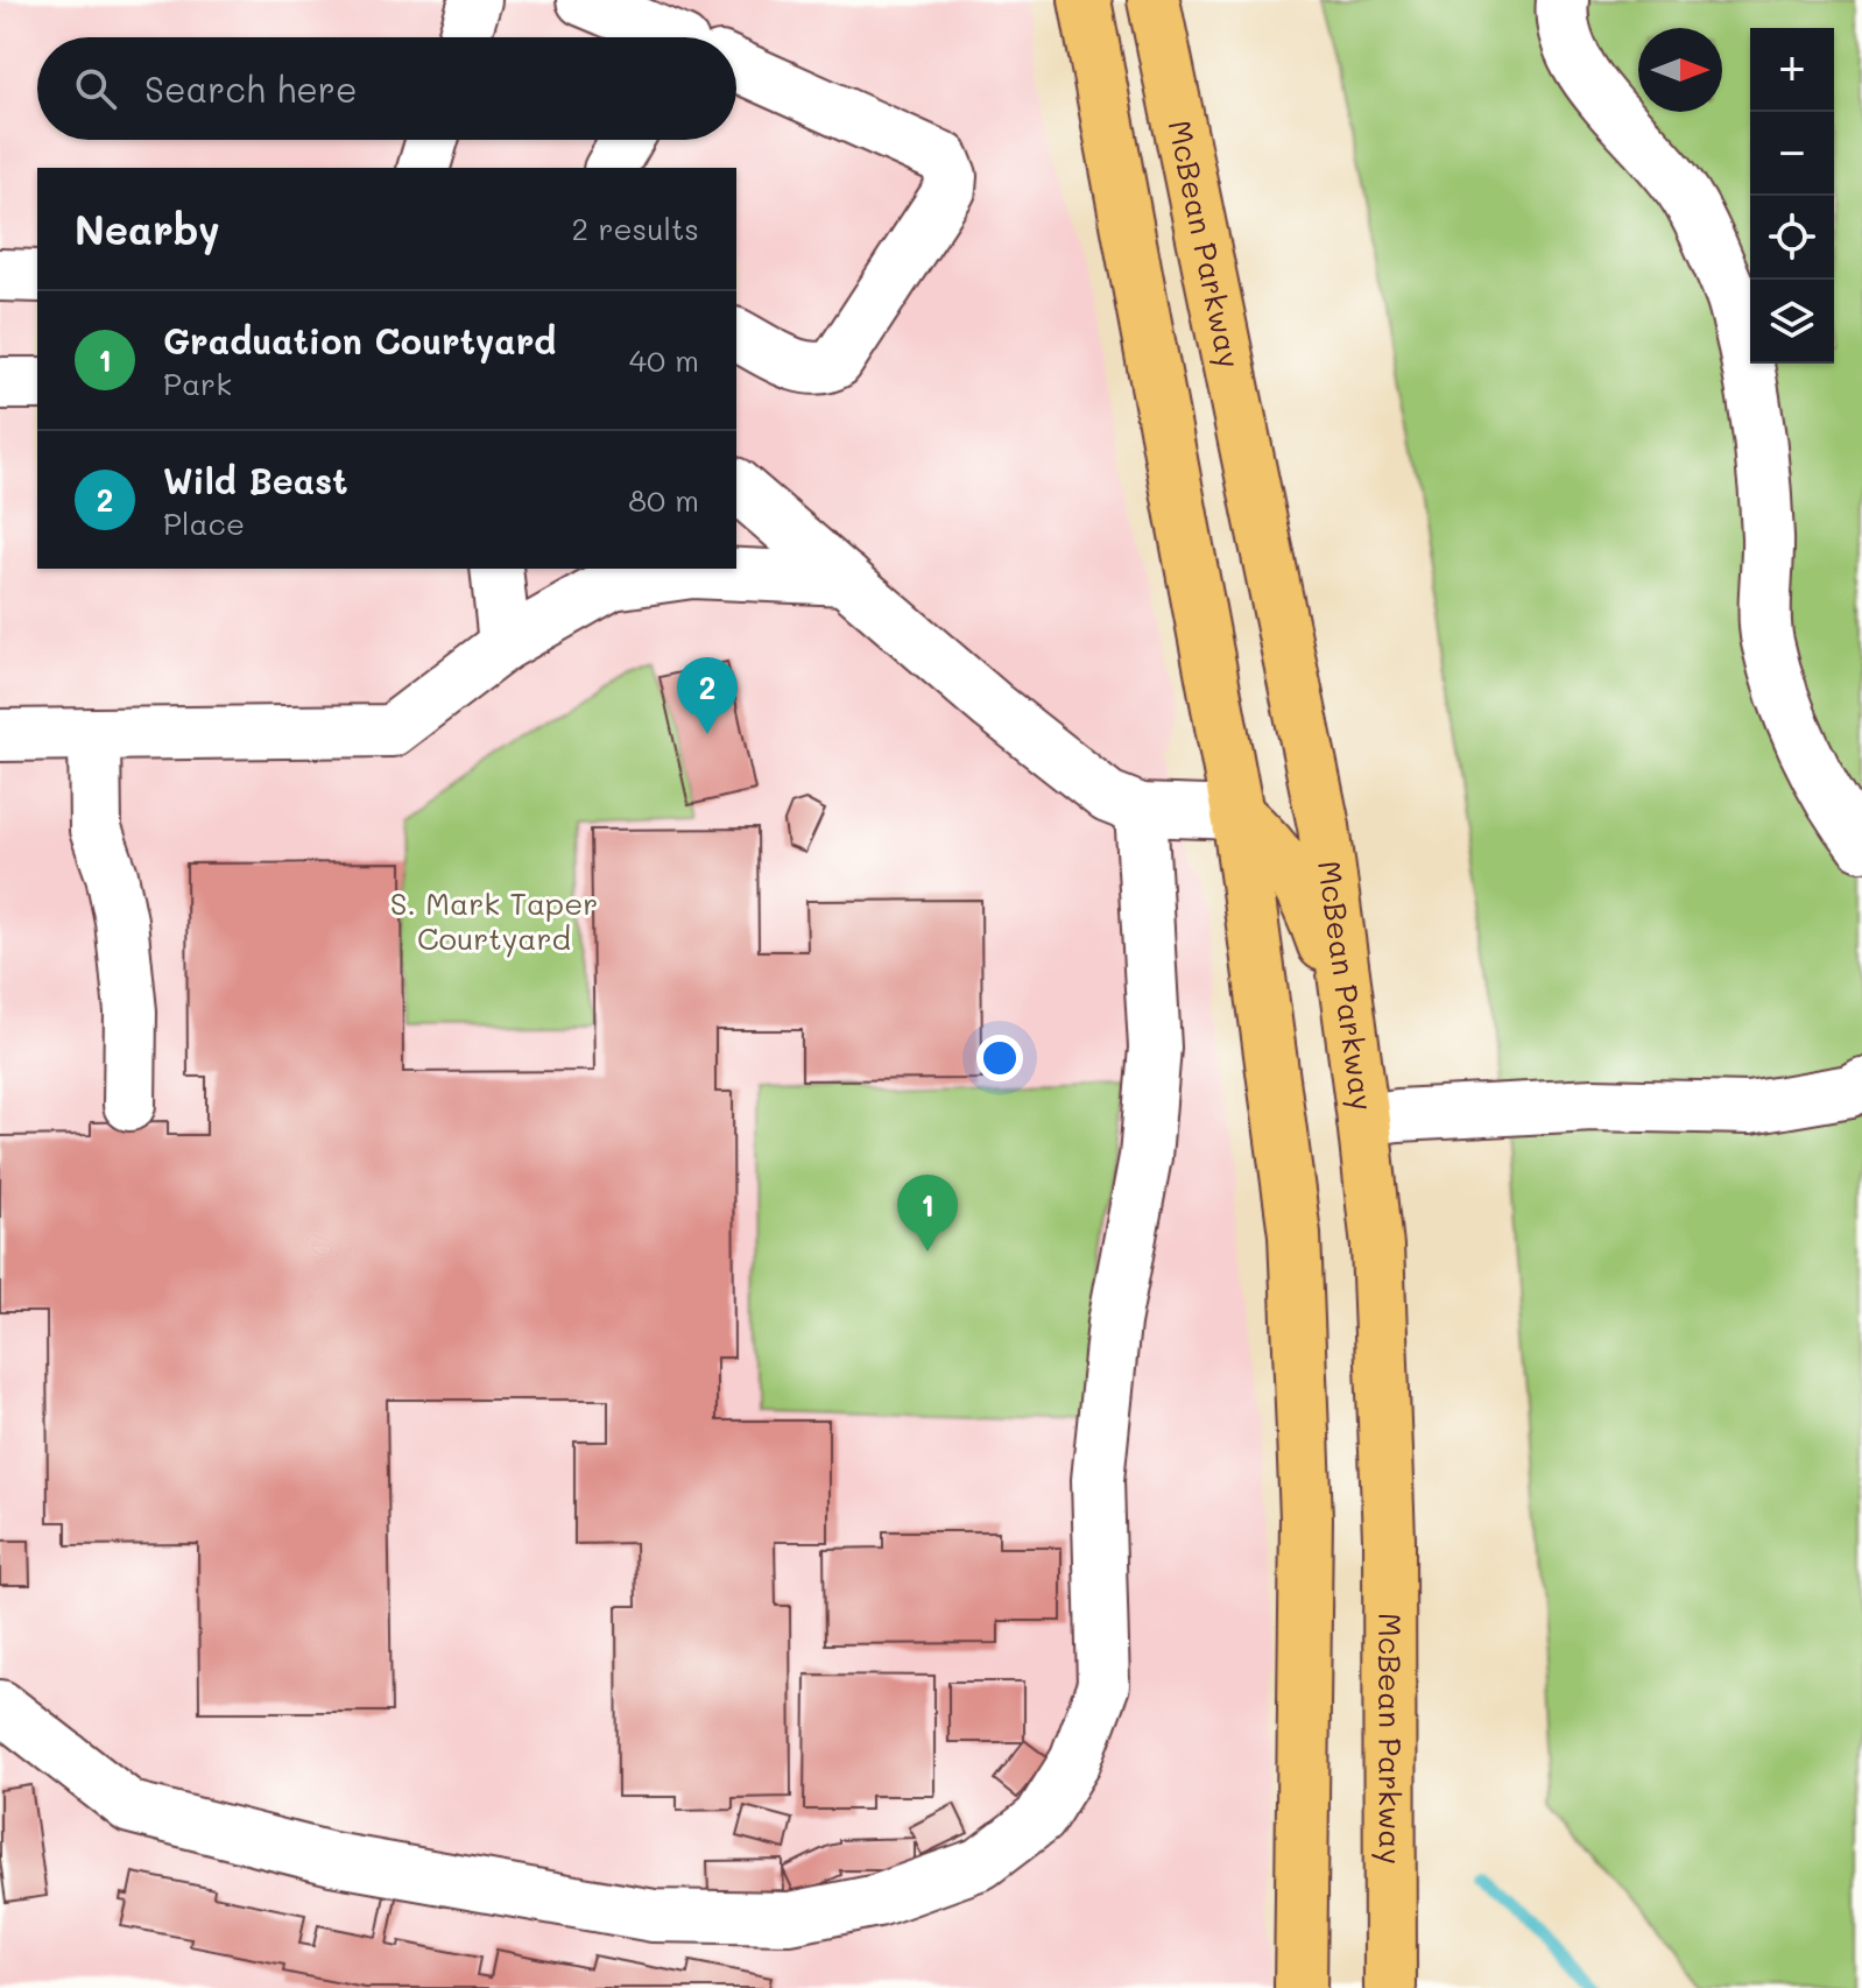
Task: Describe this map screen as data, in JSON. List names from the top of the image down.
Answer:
{
  "streets": {
    "main road": ["McBean Parkway"]
  },
  "parks": ["S. Mark Taper Courtyard"],
  "north": "right",
  "page": {
    "map_buttons": ["+", "−"],
    "search": "Search here",
    "heading": ["Nearby", "2 results"],
    "list": [
      {
        "mark": "1",
        "name": "Graduation Courtyard",
        "note": "Park",
        "value": "40 m"
      },
      {
        "mark": "2",
        "name": "Wild Beast",
        "note": "Place",
        "value": "80 m"
      }
    ],
    "pins": ["2", "1"]
  }
}
